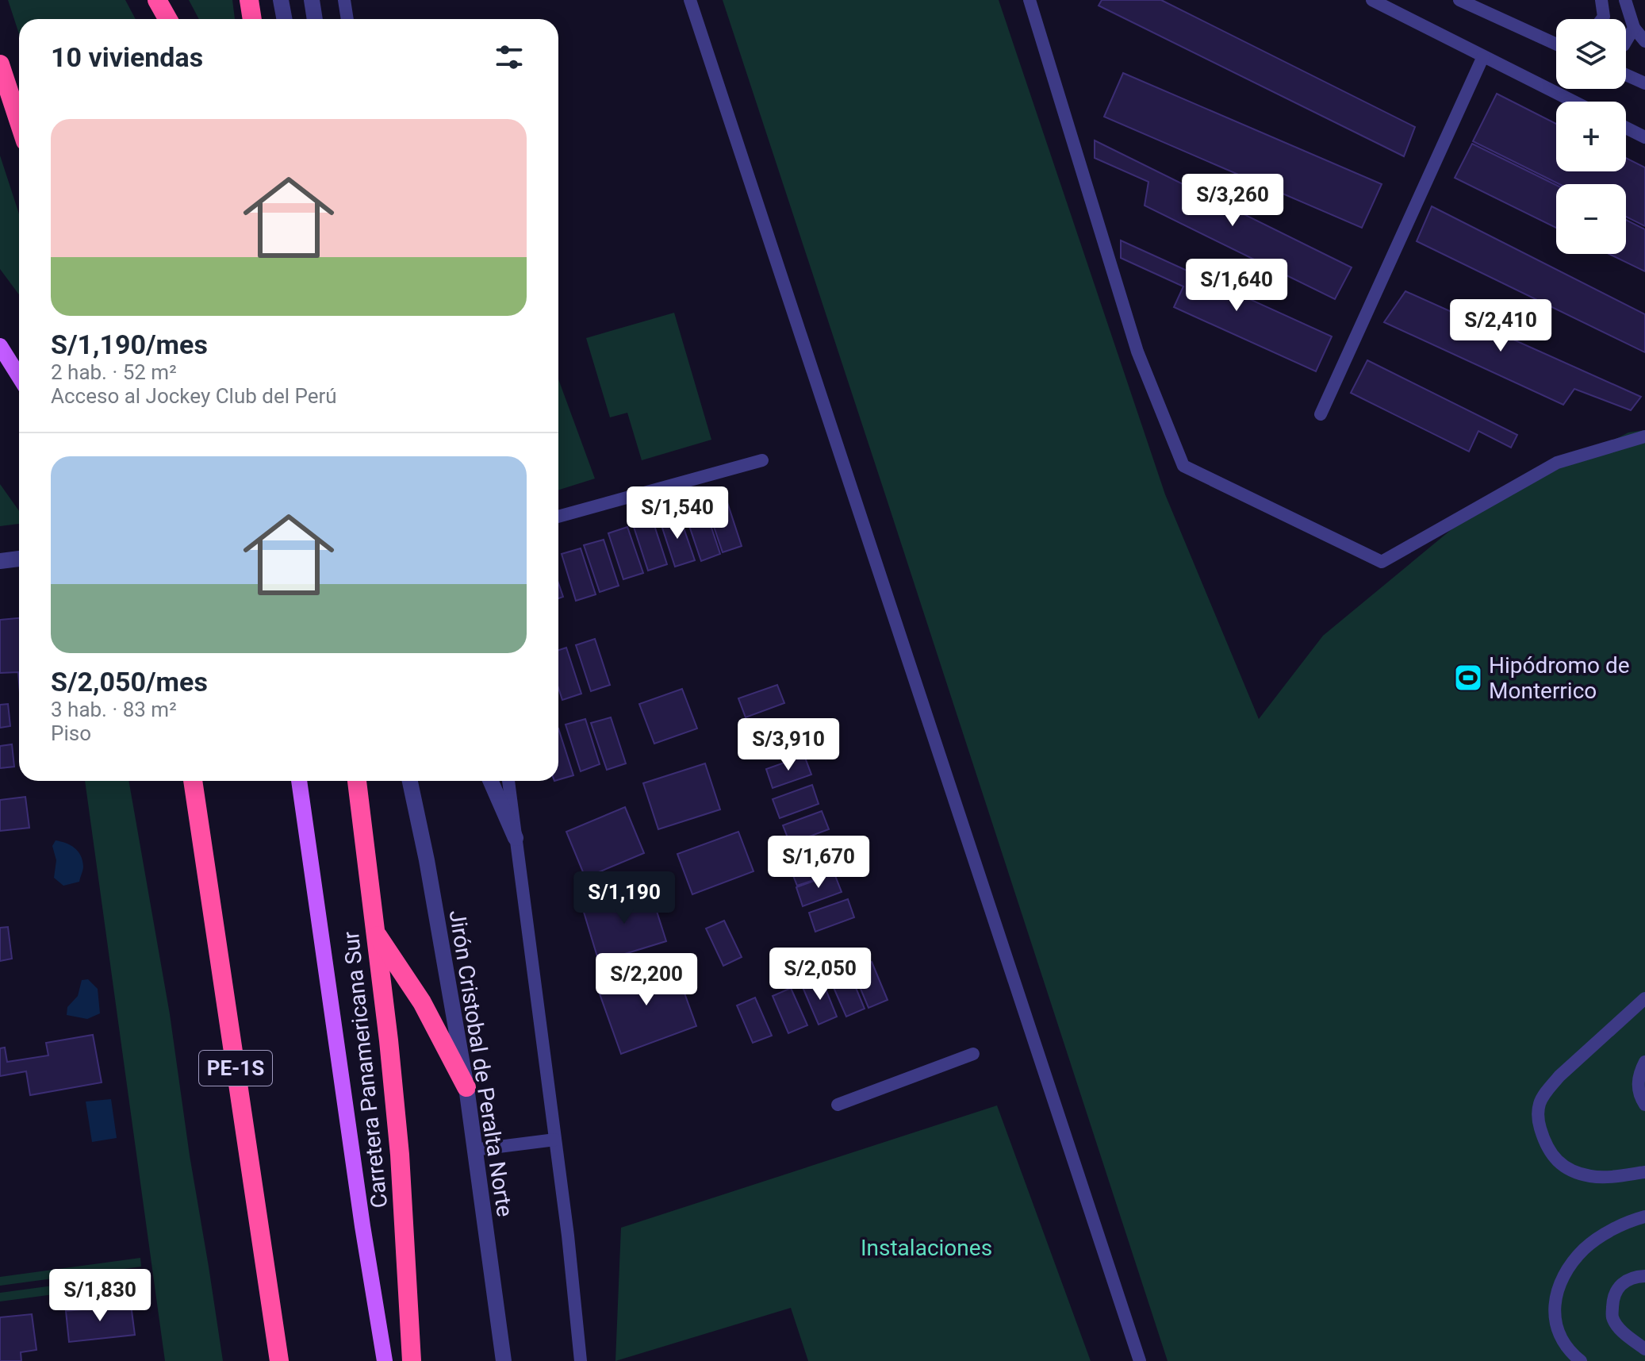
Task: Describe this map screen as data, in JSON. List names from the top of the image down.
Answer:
{
  "streets": {
    "highway": ["PE-1S", "Carretera Panamericana Sur"],
    "street": ["Jirón Cristobal de Peralta Norte"]
  },
  "parks": ["Instalaciones"],
  "places": {
    "sports": ["Hipódromo de Monterrico"]
  },
  "page": {
    "map_buttons": ["+", "−"],
    "heading": "10 viviendas",
    "list": [
      {
        "name": "S/1,190/mes",
        "note": "2 hab. · 52 m² · Acceso al Jockey Club del Perú"
      },
      {
        "name": "S/2,050/mes",
        "note": "3 hab. · 83 m² · Piso"
      }
    ],
    "price": [
      "S/3,260",
      "S/1,640",
      "S/2,410",
      "S/1,540",
      "S/3,910",
      "S/1,670",
      "S/1,190",
      "S/2,050",
      "S/2,200",
      "S/1,830"
    ]
  }
}
